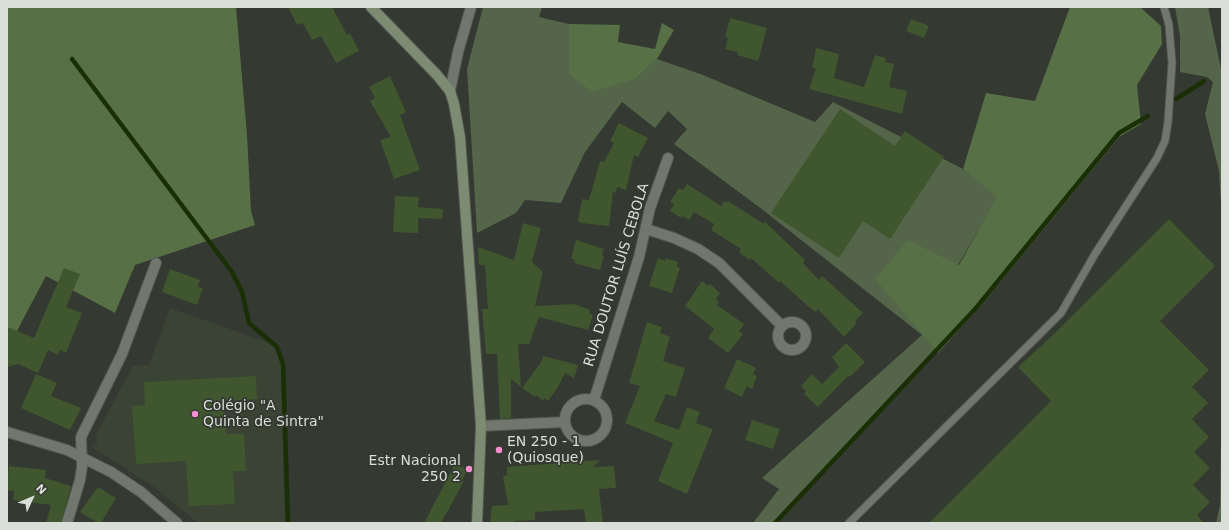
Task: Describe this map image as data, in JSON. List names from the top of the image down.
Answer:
{
  "streets": {
    "street": ["RUA DOUTOR LUÍS CEBOLA"]
  },
  "places": ["Colégio \"A Quinta de Sintra\"", "EN 250 - 1 (Quiosque)", "Estr Nacional 250 2"],
  "north": "top right"
}
